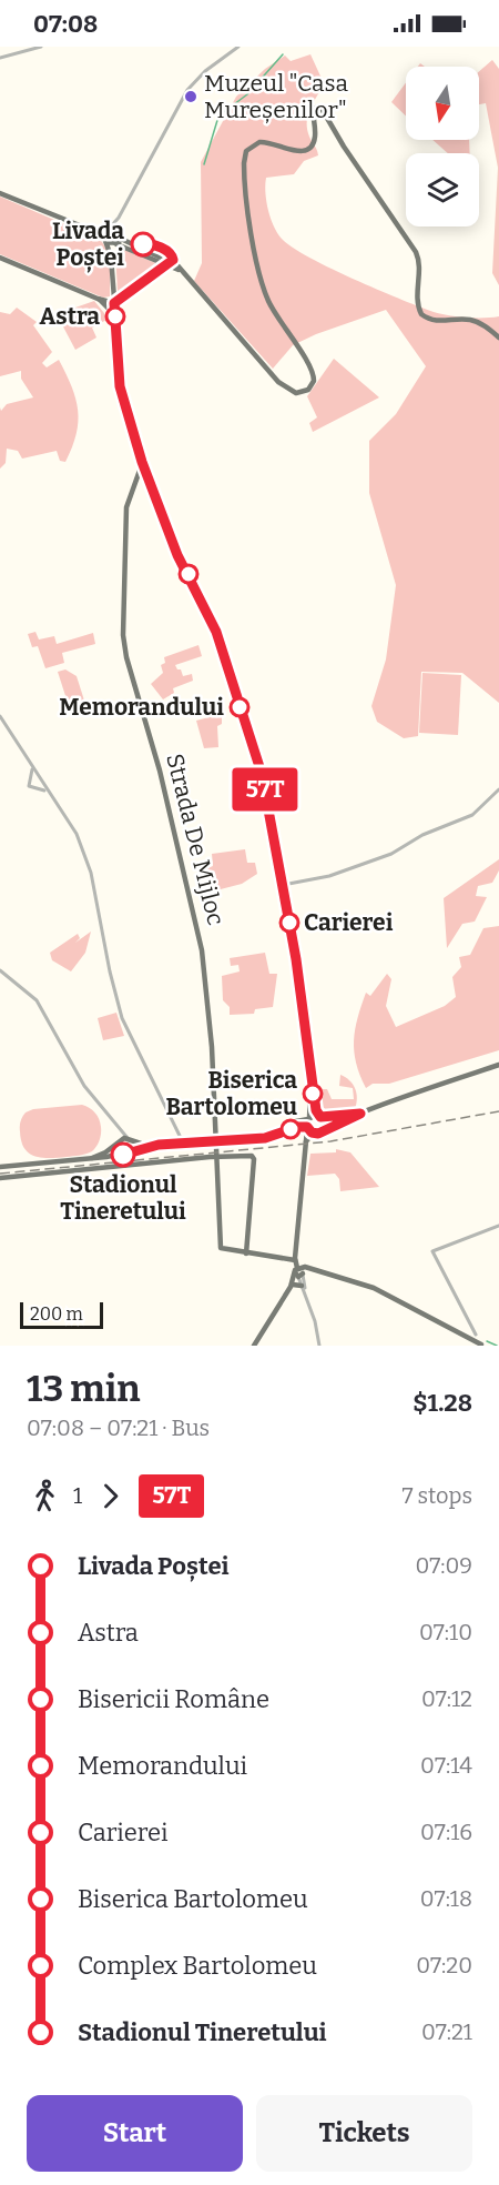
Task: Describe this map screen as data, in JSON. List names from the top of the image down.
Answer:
{
  "streets": {
    "main road": ["Strada De Mijloc"]
  },
  "places": [
    "Muzeul \"Casa Mureșenilor\"",
    "Livada Poștei",
    "Astra",
    "Memorandului",
    "Carierei",
    "Biserica Bartolomeu",
    "Stadionul Tineretului"
  ],
  "lines": ["bus line 57T"],
  "scale_bar": "200 m",
  "north": "bottom",
  "page": {
    "status": "07:08",
    "on_map": "57T",
    "scale": "200 m",
    "heading": ["13 min", "07:08 – 07:21 · Bus", "$1.28"],
    "legs": ["1", "57T", "7 stops"],
    "list": [
      {
        "name": "Livada Poștei",
        "value": "07:09"
      },
      {
        "name": "Astra",
        "value": "07:10"
      },
      {
        "name": "Bisericii Române",
        "value": "07:12"
      },
      {
        "name": "Memorandului",
        "value": "07:14"
      },
      {
        "name": "Carierei",
        "value": "07:16"
      },
      {
        "name": "Biserica Bartolomeu",
        "value": "07:18"
      },
      {
        "name": "Complex Bartolomeu",
        "value": "07:20"
      },
      {
        "name": "Stadionul Tineretului",
        "value": "07:21"
      }
    ],
    "buttons": ["Start", "Tickets"]
  }
}
